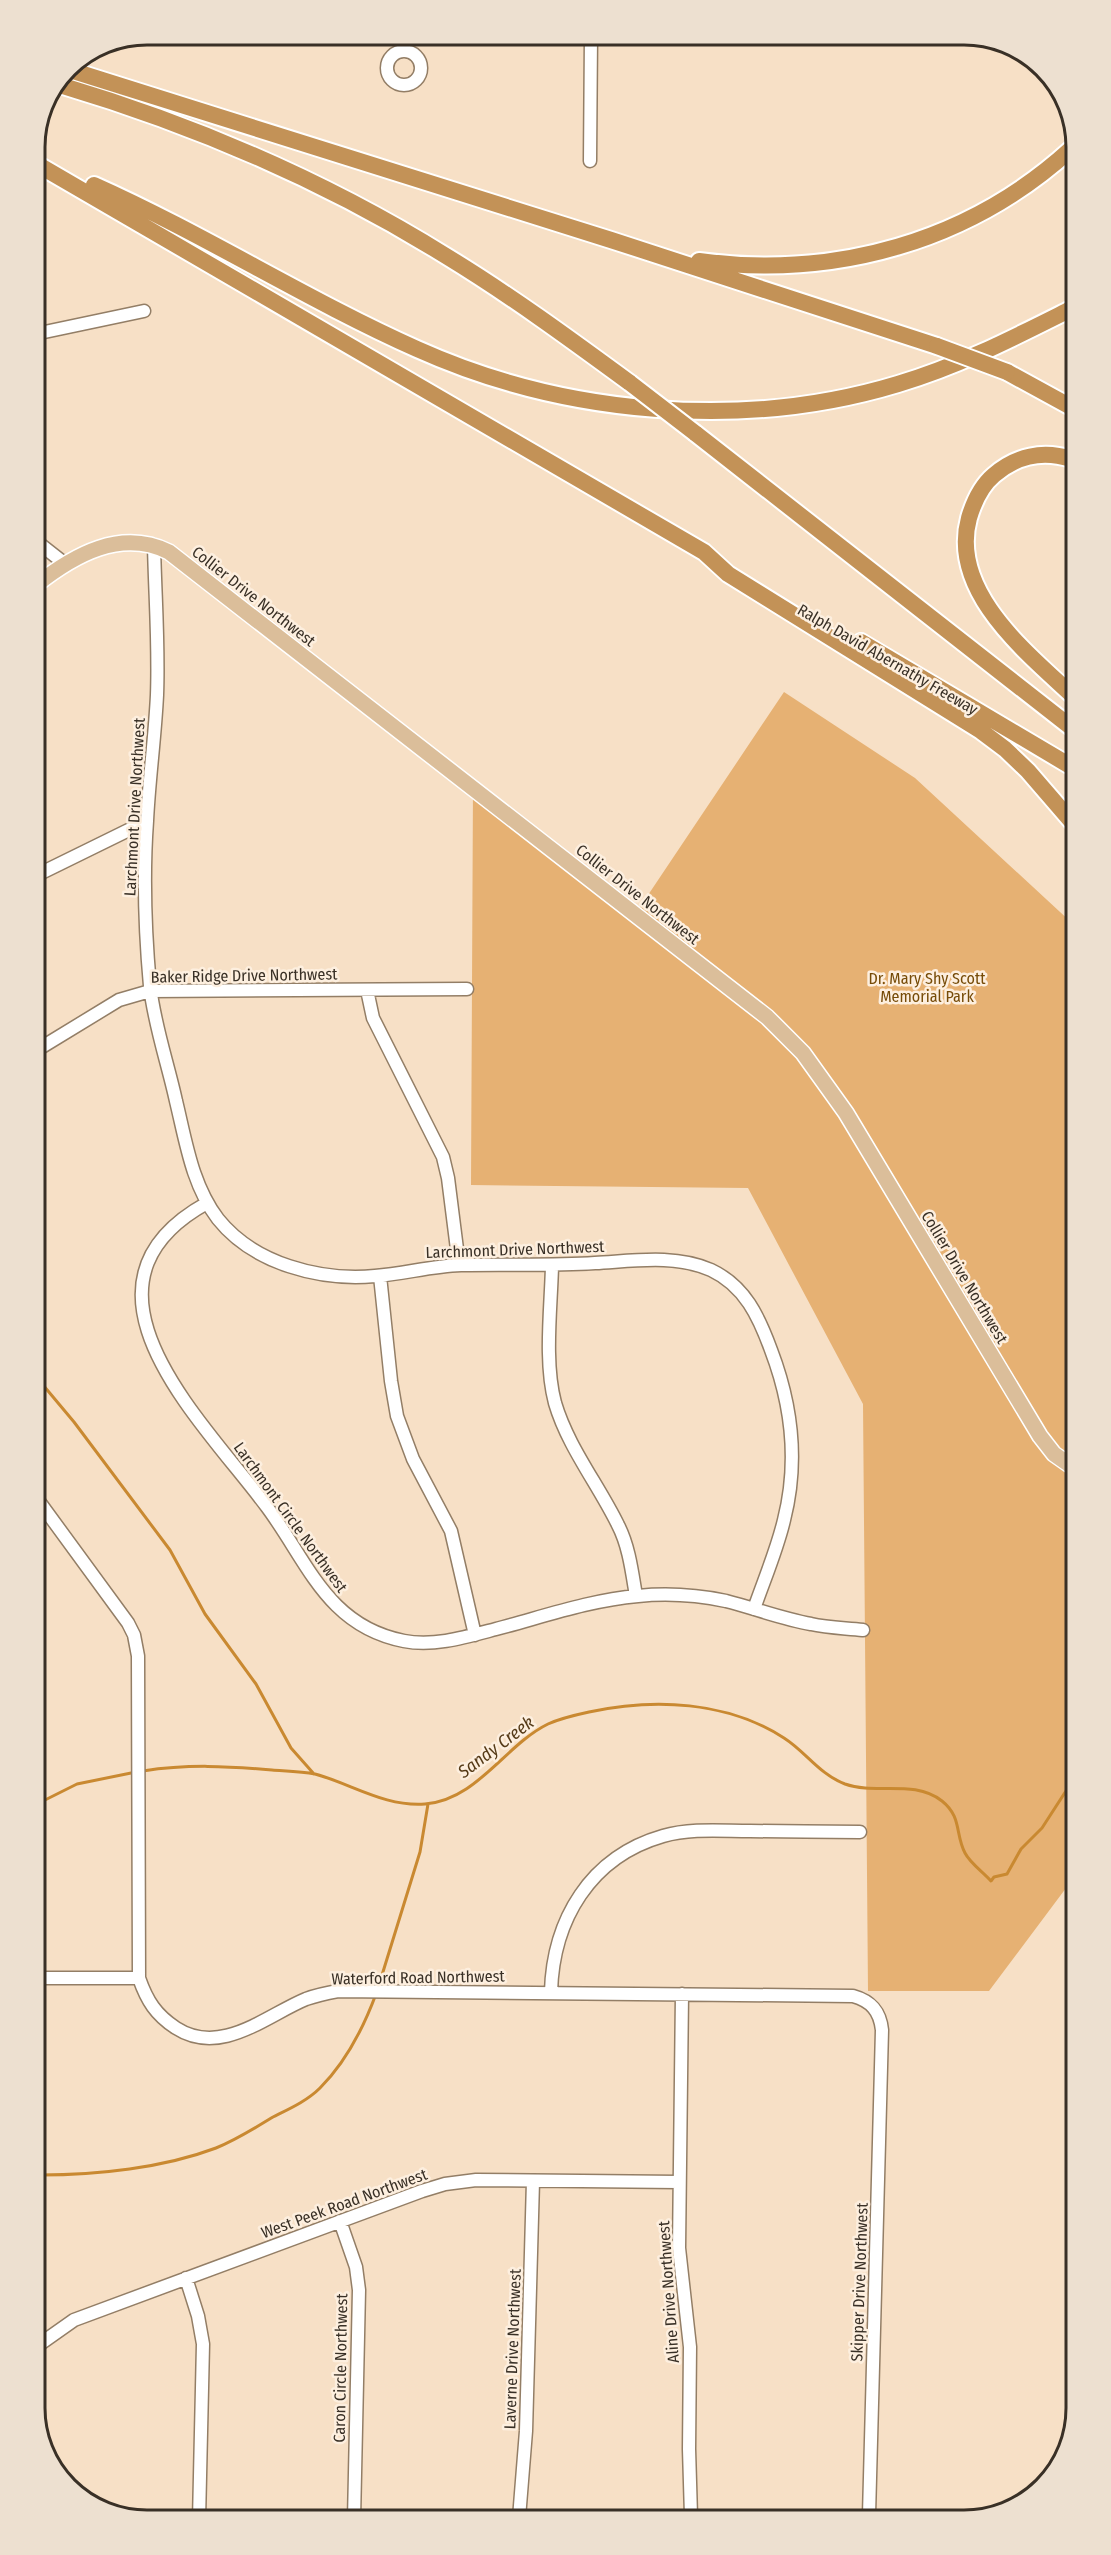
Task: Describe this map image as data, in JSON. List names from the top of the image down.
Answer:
{
  "streets": {
    "highway": ["Ralph David Abernathy Freeway"],
    "main road": ["Collier Drive Northwest"],
    "street": [
      "Larchmont Drive Northwest",
      "Baker Ridge Drive Northwest",
      "Larchmont Circle Northwest",
      "Waterford Road Northwest",
      "West Peek Road Northwest",
      "Skipper Drive Northwest",
      "Aline Drive Northwest",
      "Laverne Drive Northwest",
      "Caron Circle Northwest"
    ]
  },
  "crossings": [
    ["Collier Drive Northwest", "Larchmont Drive Northwest"],
    ["Larchmont Drive Northwest", "Baker Ridge Drive Northwest"],
    ["Larchmont Drive Northwest", "Larchmont Circle Northwest"],
    ["Waterford Road Northwest", "Skipper Drive Northwest"],
    ["Waterford Road Northwest", "Aline Drive Northwest"],
    ["West Peek Road Northwest", "Aline Drive Northwest"],
    ["West Peek Road Northwest", "Laverne Drive Northwest"],
    ["West Peek Road Northwest", "Caron Circle Northwest"]
  ],
  "water": ["Sandy Creek"],
  "parks": ["Dr. Mary Shy Scott Memorial Park"]
}
